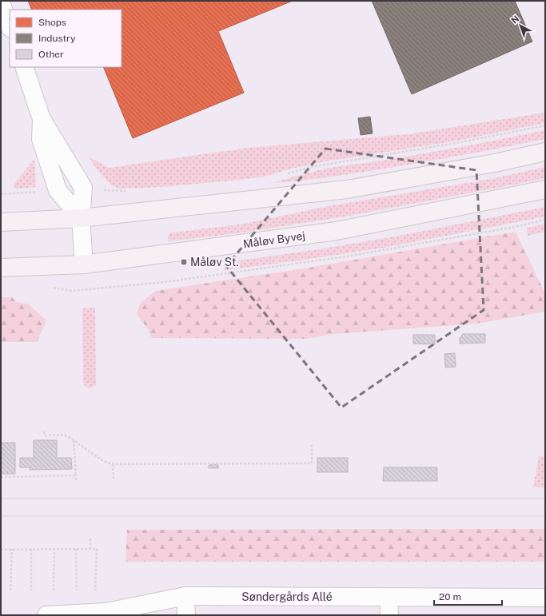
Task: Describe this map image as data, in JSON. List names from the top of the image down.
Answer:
{
  "streets": {
    "main road": ["Måløv Byvej"],
    "street": ["Søndergårds Allé"]
  },
  "places": {
    "transit": ["Måløv St."]
  },
  "legend": ["Shops", "Industry", "Other"],
  "scale_bar": "20 m",
  "north": "top left"
}
